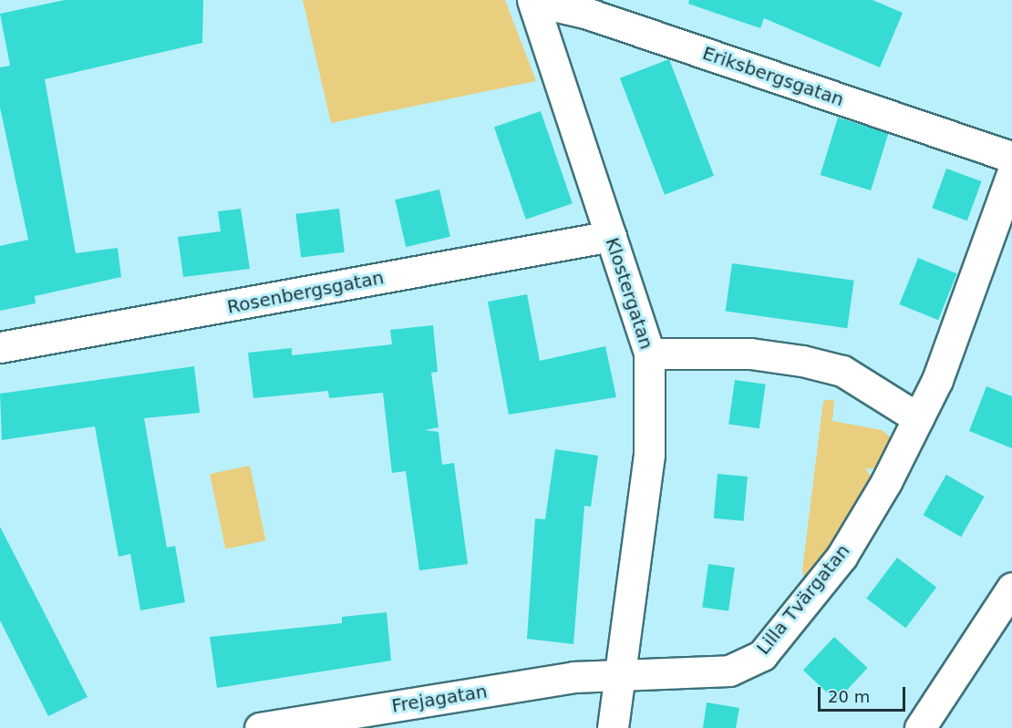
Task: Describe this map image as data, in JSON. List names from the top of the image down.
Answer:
{
  "streets": {
    "street": [
      "Eriksbergsgatan",
      "Rosenbergsgatan",
      "Klostergatan",
      "Lilla Tvärgatan",
      "Frejagatan"
    ]
  },
  "crossings": [
    ["Eriksbergsgatan", "Klostergatan"],
    ["Rosenbergsgatan", "Klostergatan"],
    ["Klostergatan", "Lilla Tvärgatan"],
    ["Klostergatan", "Frejagatan"],
    ["Lilla Tvärgatan", "Frejagatan"]
  ],
  "scale_bar": "20 m"
}
